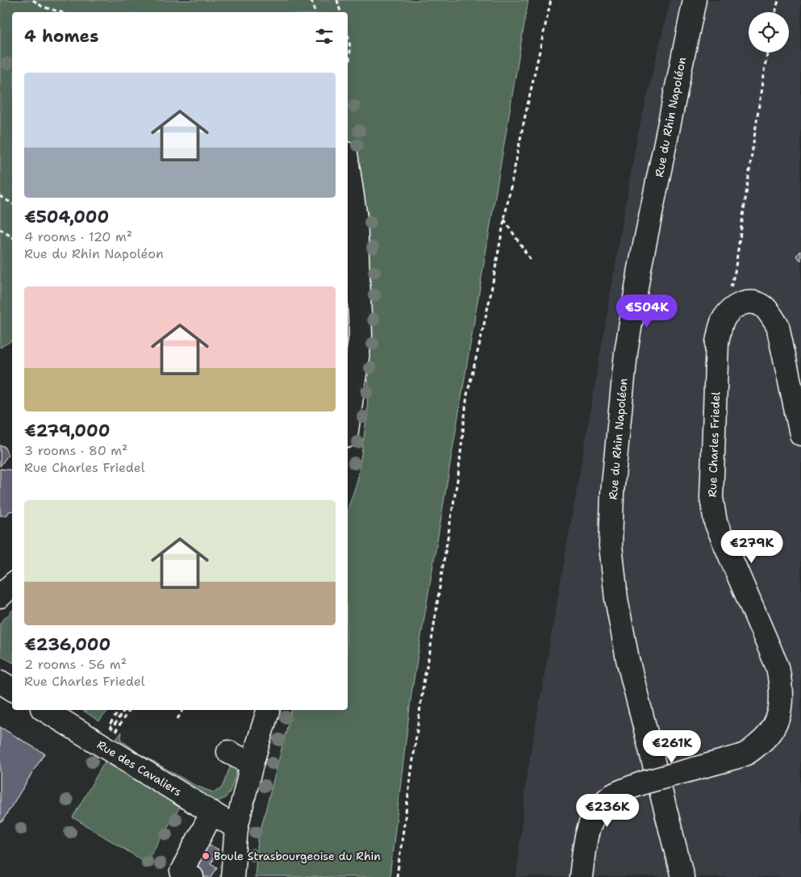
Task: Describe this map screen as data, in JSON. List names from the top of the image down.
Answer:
{
  "streets": {
    "street": ["Rue du Rhin Napoléon", "Rue Charles Friedel", "Rue des Cavaliers"]
  },
  "places": ["Boule Strasbourgeoise du Rhin"],
  "page": {
    "heading": "4 homes",
    "list": [
      {
        "name": "€504,000",
        "note": "4 rooms · 120 m² · Rue du Rhin Napoléon"
      },
      {
        "name": "€279,000",
        "note": "3 rooms · 80 m² · Rue Charles Friedel"
      },
      {
        "name": "€236,000",
        "note": "2 rooms · 56 m² · Rue Charles Friedel"
      }
    ],
    "price": [
      "€504K",
      "€279K",
      "€261K",
      "€236K"
    ]
  }
}
